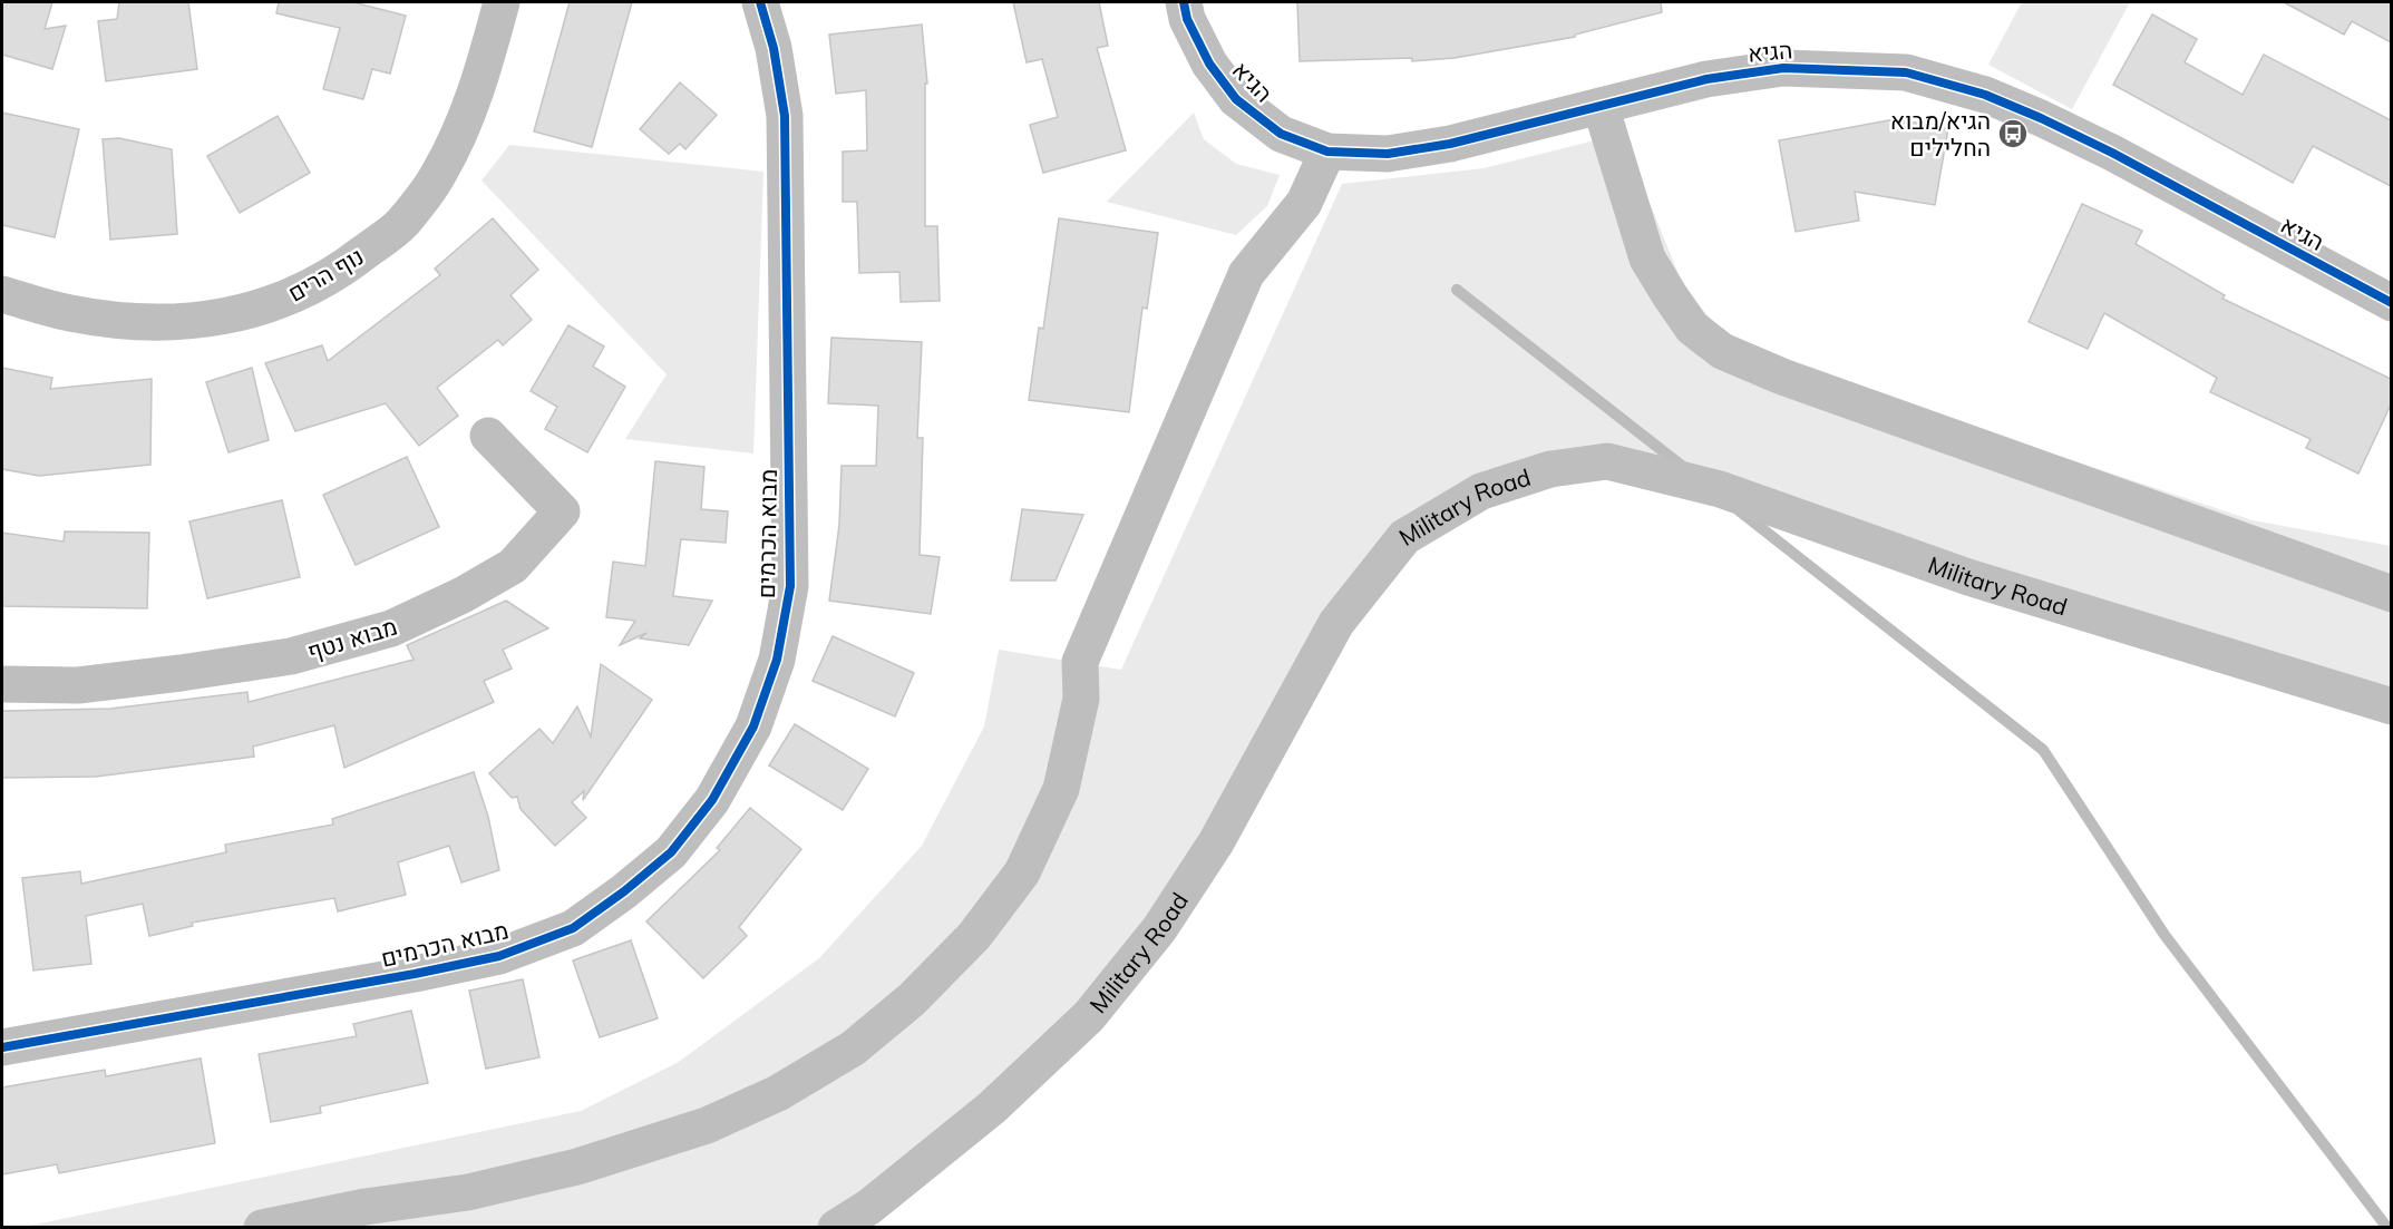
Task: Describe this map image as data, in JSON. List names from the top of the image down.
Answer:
{
  "streets": {
    "street": [
      "הגיא",
      "נוף הרים",
      "Military Road",
      "מבוא הכרמים",
      "מבוא נטף"
    ]
  },
  "places": {
    "bus stop": ["הגיא/מבוא החלילים"]
  }
}
